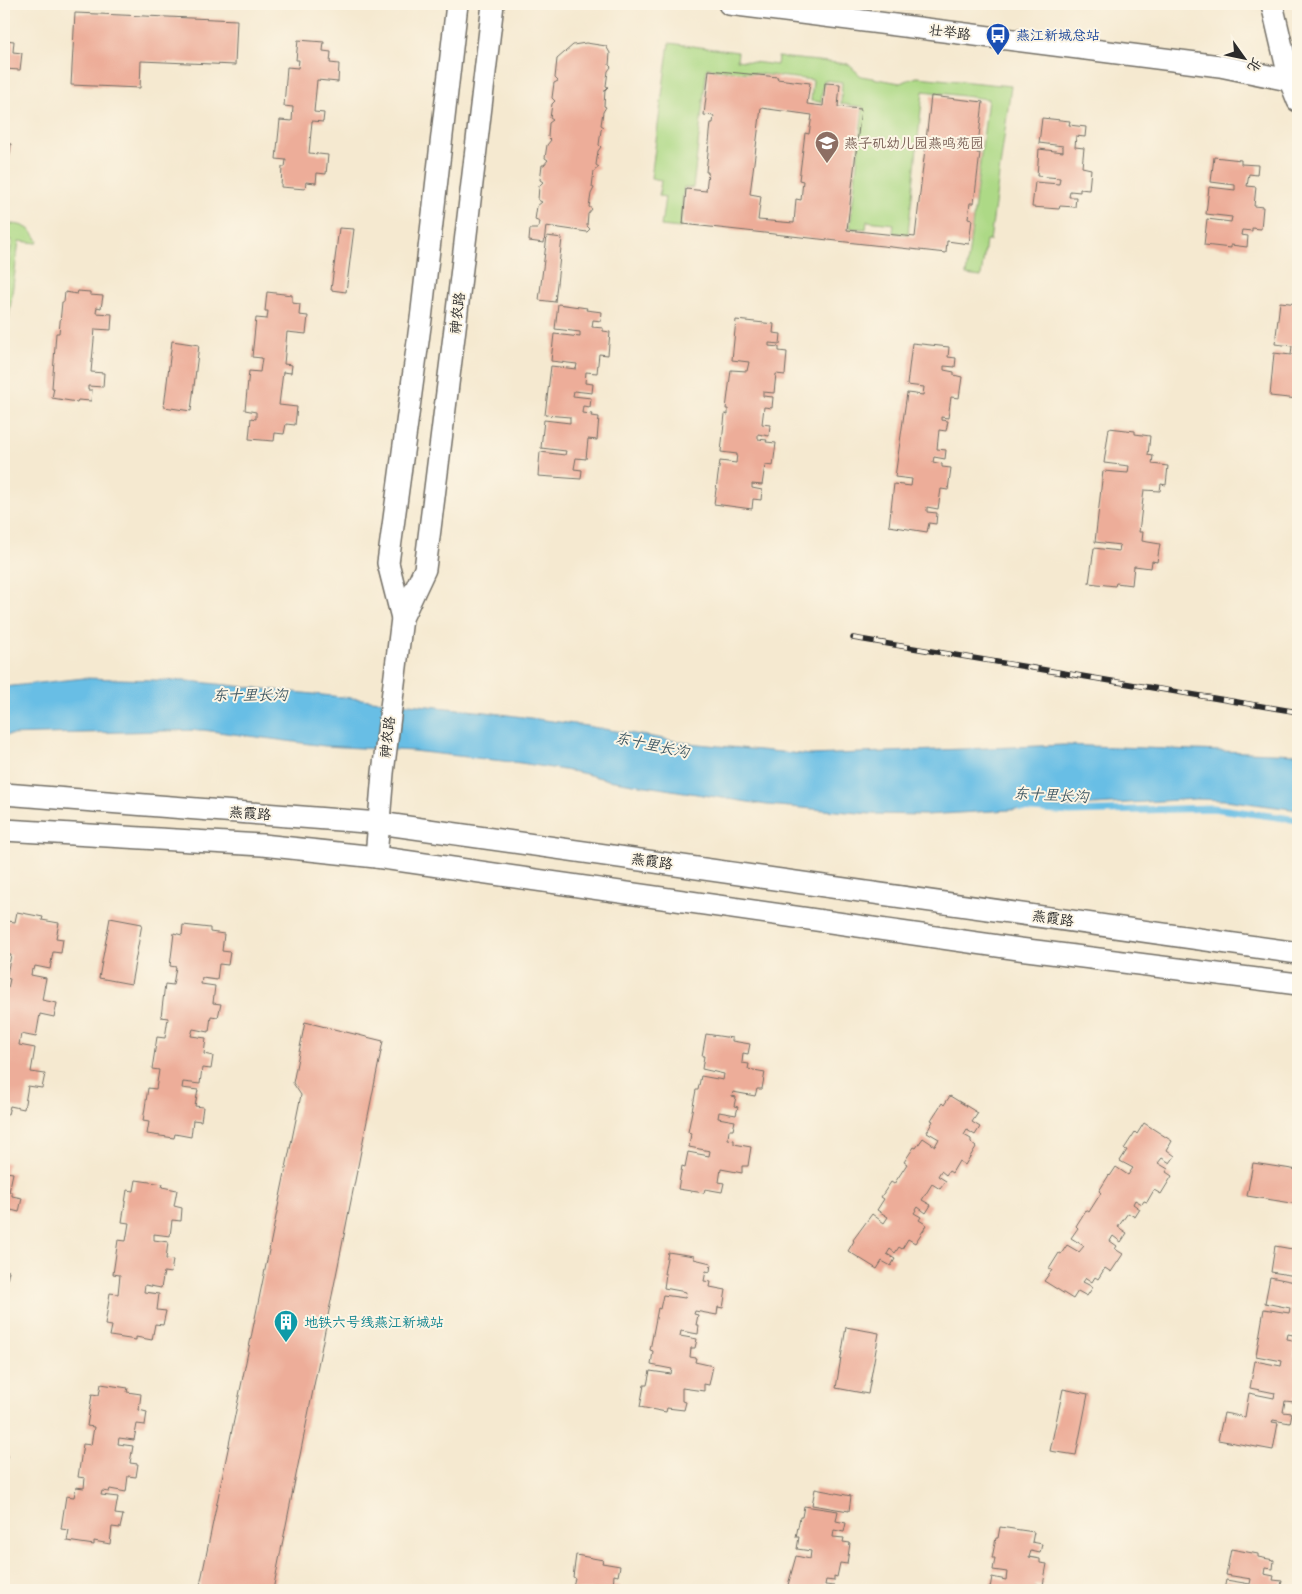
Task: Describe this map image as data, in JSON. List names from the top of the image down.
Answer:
{
  "streets": {
    "street": ["壮举路", "神农路", "燕霞路"]
  },
  "crossings": [
    ["神农路", "燕霞路"]
  ],
  "water": ["东十里长沟"],
  "places": {
    "bus stop": ["燕江新城总站"],
    "school or university": ["燕子矶幼儿园燕鸣苑园"],
    "building": ["地铁六号线燕江新城站"]
  },
  "north": "bottom right"
}
